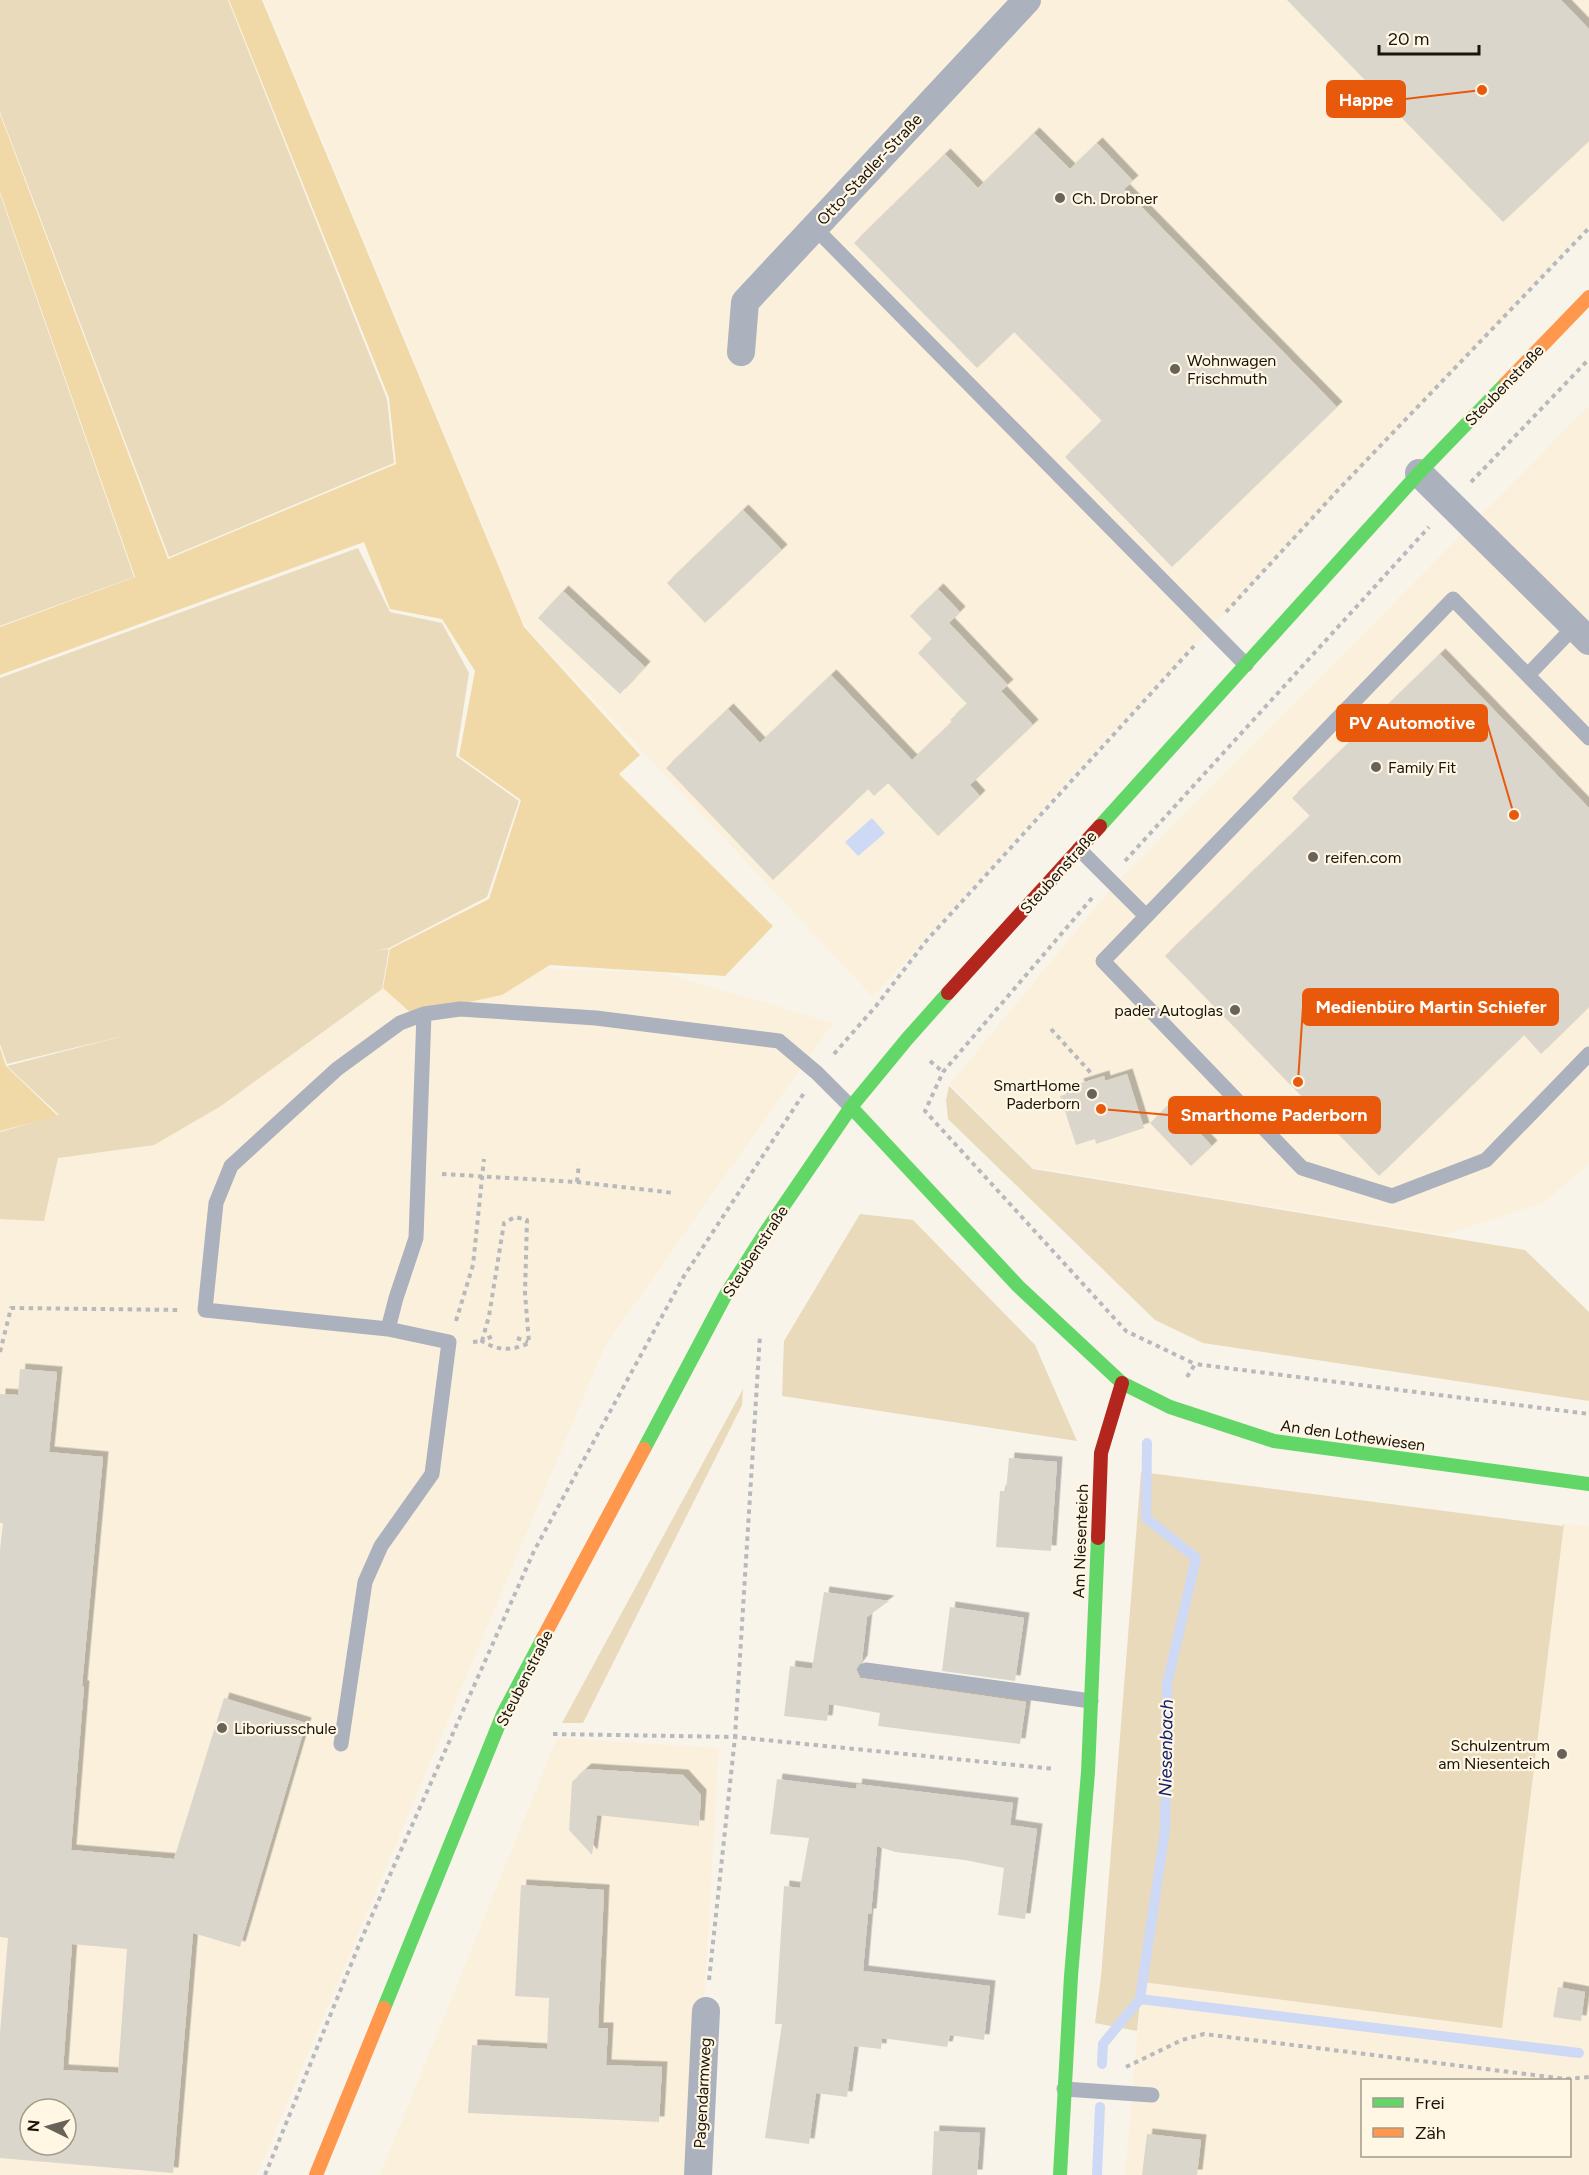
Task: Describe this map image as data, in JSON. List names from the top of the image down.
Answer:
{
  "streets": {
    "street": [
      "Otto-Stadler-Straße",
      "Steubenstraße",
      "An den Lothewiesen",
      "Am Niesenteich",
      "Pagendarmweg"
    ]
  },
  "crossings": [
    ["An den Lothewiesen", "Am Niesenteich"]
  ],
  "water": ["Niesenbach"],
  "places": [
    "Happe",
    "Ch. Drobner",
    "Wohnwagen Frischmuth",
    "Family Fit",
    "PV Automotive",
    "reifen.com",
    "pader Autoglas",
    "Medienbüro Martin Schiefer",
    "SmartHome Paderborn",
    "Smarthome Paderborn",
    "Liboriusschule",
    "Schulzentrum am Niesenteich"
  ],
  "legend": ["Frei", "Zäh"],
  "scale_bar": "20 m",
  "north": "left"
}
